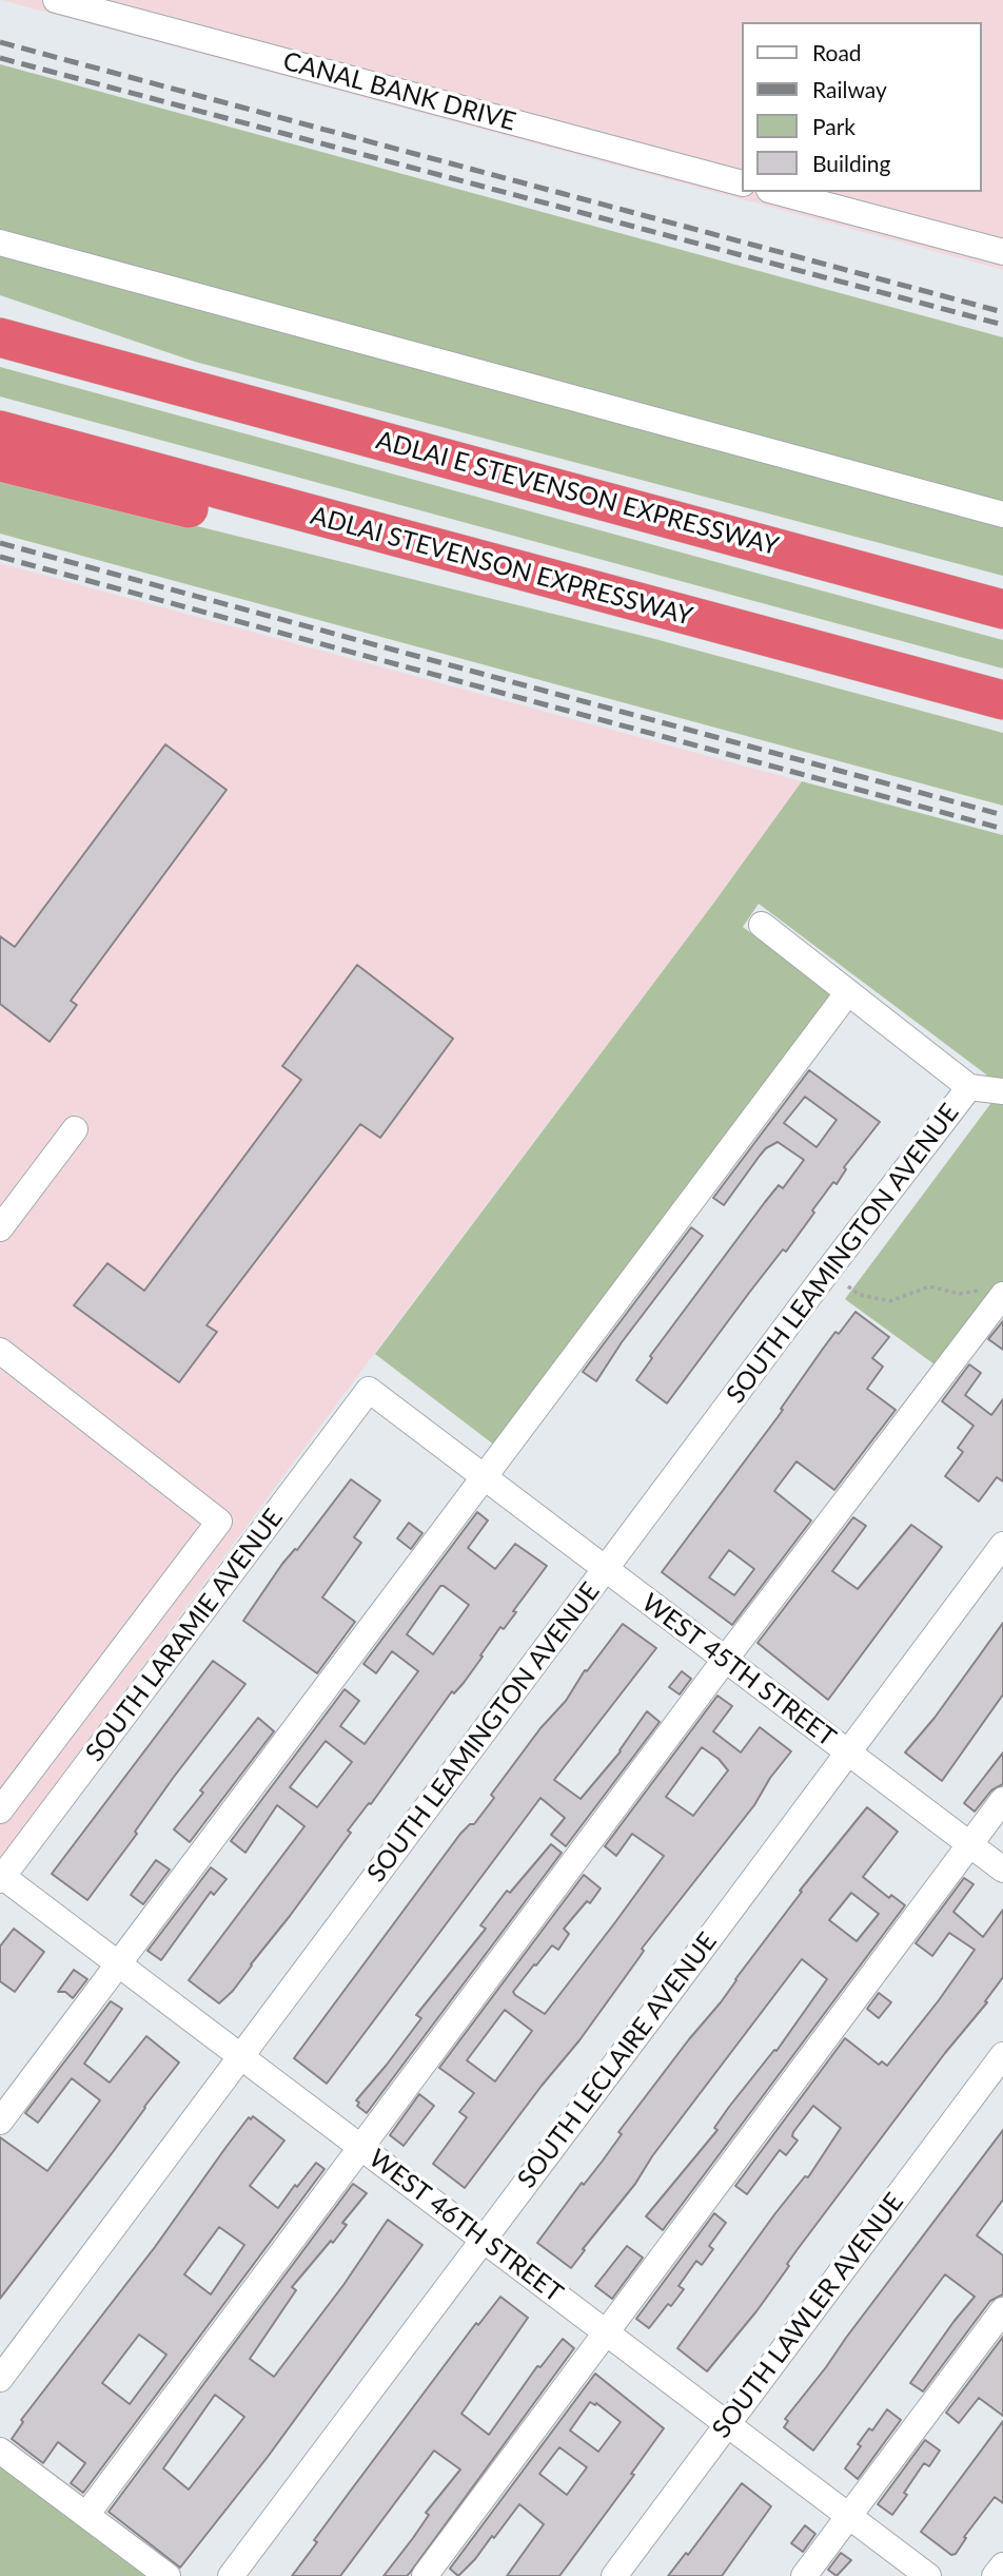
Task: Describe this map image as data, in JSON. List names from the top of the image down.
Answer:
{
  "streets": {
    "highway": ["ADLAI E STEVENSON EXPRESSWAY", "ADLAI STEVENSON EXPRESSWAY"],
    "street": [
      "CANAL BANK DRIVE",
      "SOUTH LEAMINGTON AVENUE",
      "SOUTH LARAMIE AVENUE",
      "WEST 45TH STREET",
      "SOUTH LECLAIRE AVENUE",
      "WEST 46TH STREET",
      "SOUTH LAWLER AVENUE"
    ]
  },
  "crossings": [
    ["SOUTH LEAMINGTON AVENUE", "WEST 45TH STREET"],
    ["SOUTH LEAMINGTON AVENUE", "WEST 46TH STREET"],
    ["SOUTH LARAMIE AVENUE", "WEST 45TH STREET"],
    ["SOUTH LARAMIE AVENUE", "WEST 46TH STREET"],
    ["WEST 45TH STREET", "SOUTH LECLAIRE AVENUE"],
    ["SOUTH LECLAIRE AVENUE", "WEST 46TH STREET"],
    ["WEST 46TH STREET", "SOUTH LAWLER AVENUE"]
  ],
  "legend": [
    "Road",
    "Railway",
    "Park",
    "Building"
  ]
}
